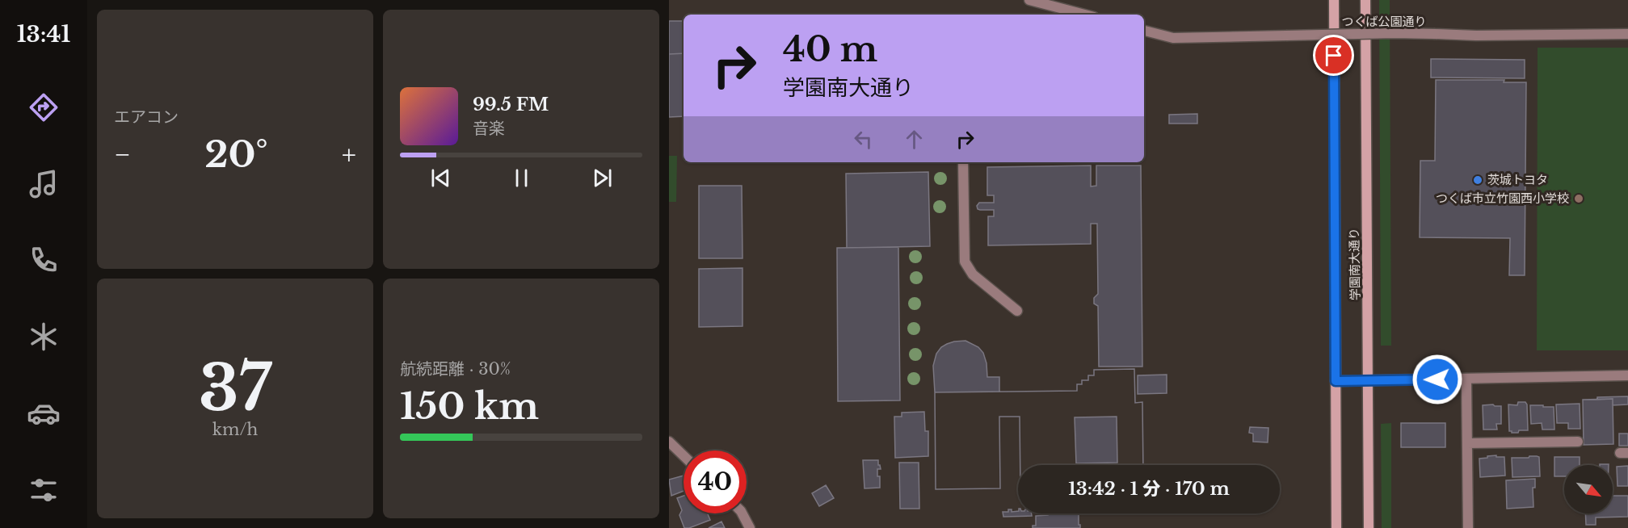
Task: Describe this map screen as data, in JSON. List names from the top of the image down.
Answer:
{
  "streets": {
    "main road": ["学園南大通り"],
    "street": ["つくば公園通り"]
  },
  "places": ["茨城トヨタ", "つくば市立竹園西小学校"],
  "north": "bottom right",
  "page": {
    "tabs": "13:41",
    "tile": [
      "エアコン",
      ["37", "km/h"],
      ["航続距離 · 30%", "150 km"]
    ],
    "turn": ["40 m", "学園南大通り"],
    "song": ["99.5 FM", "音楽"],
    "heat": ["−", "20°", "+"],
    "limit": "40",
    "trip": "13:42 · 1 分 · 170 m"
  }
}
